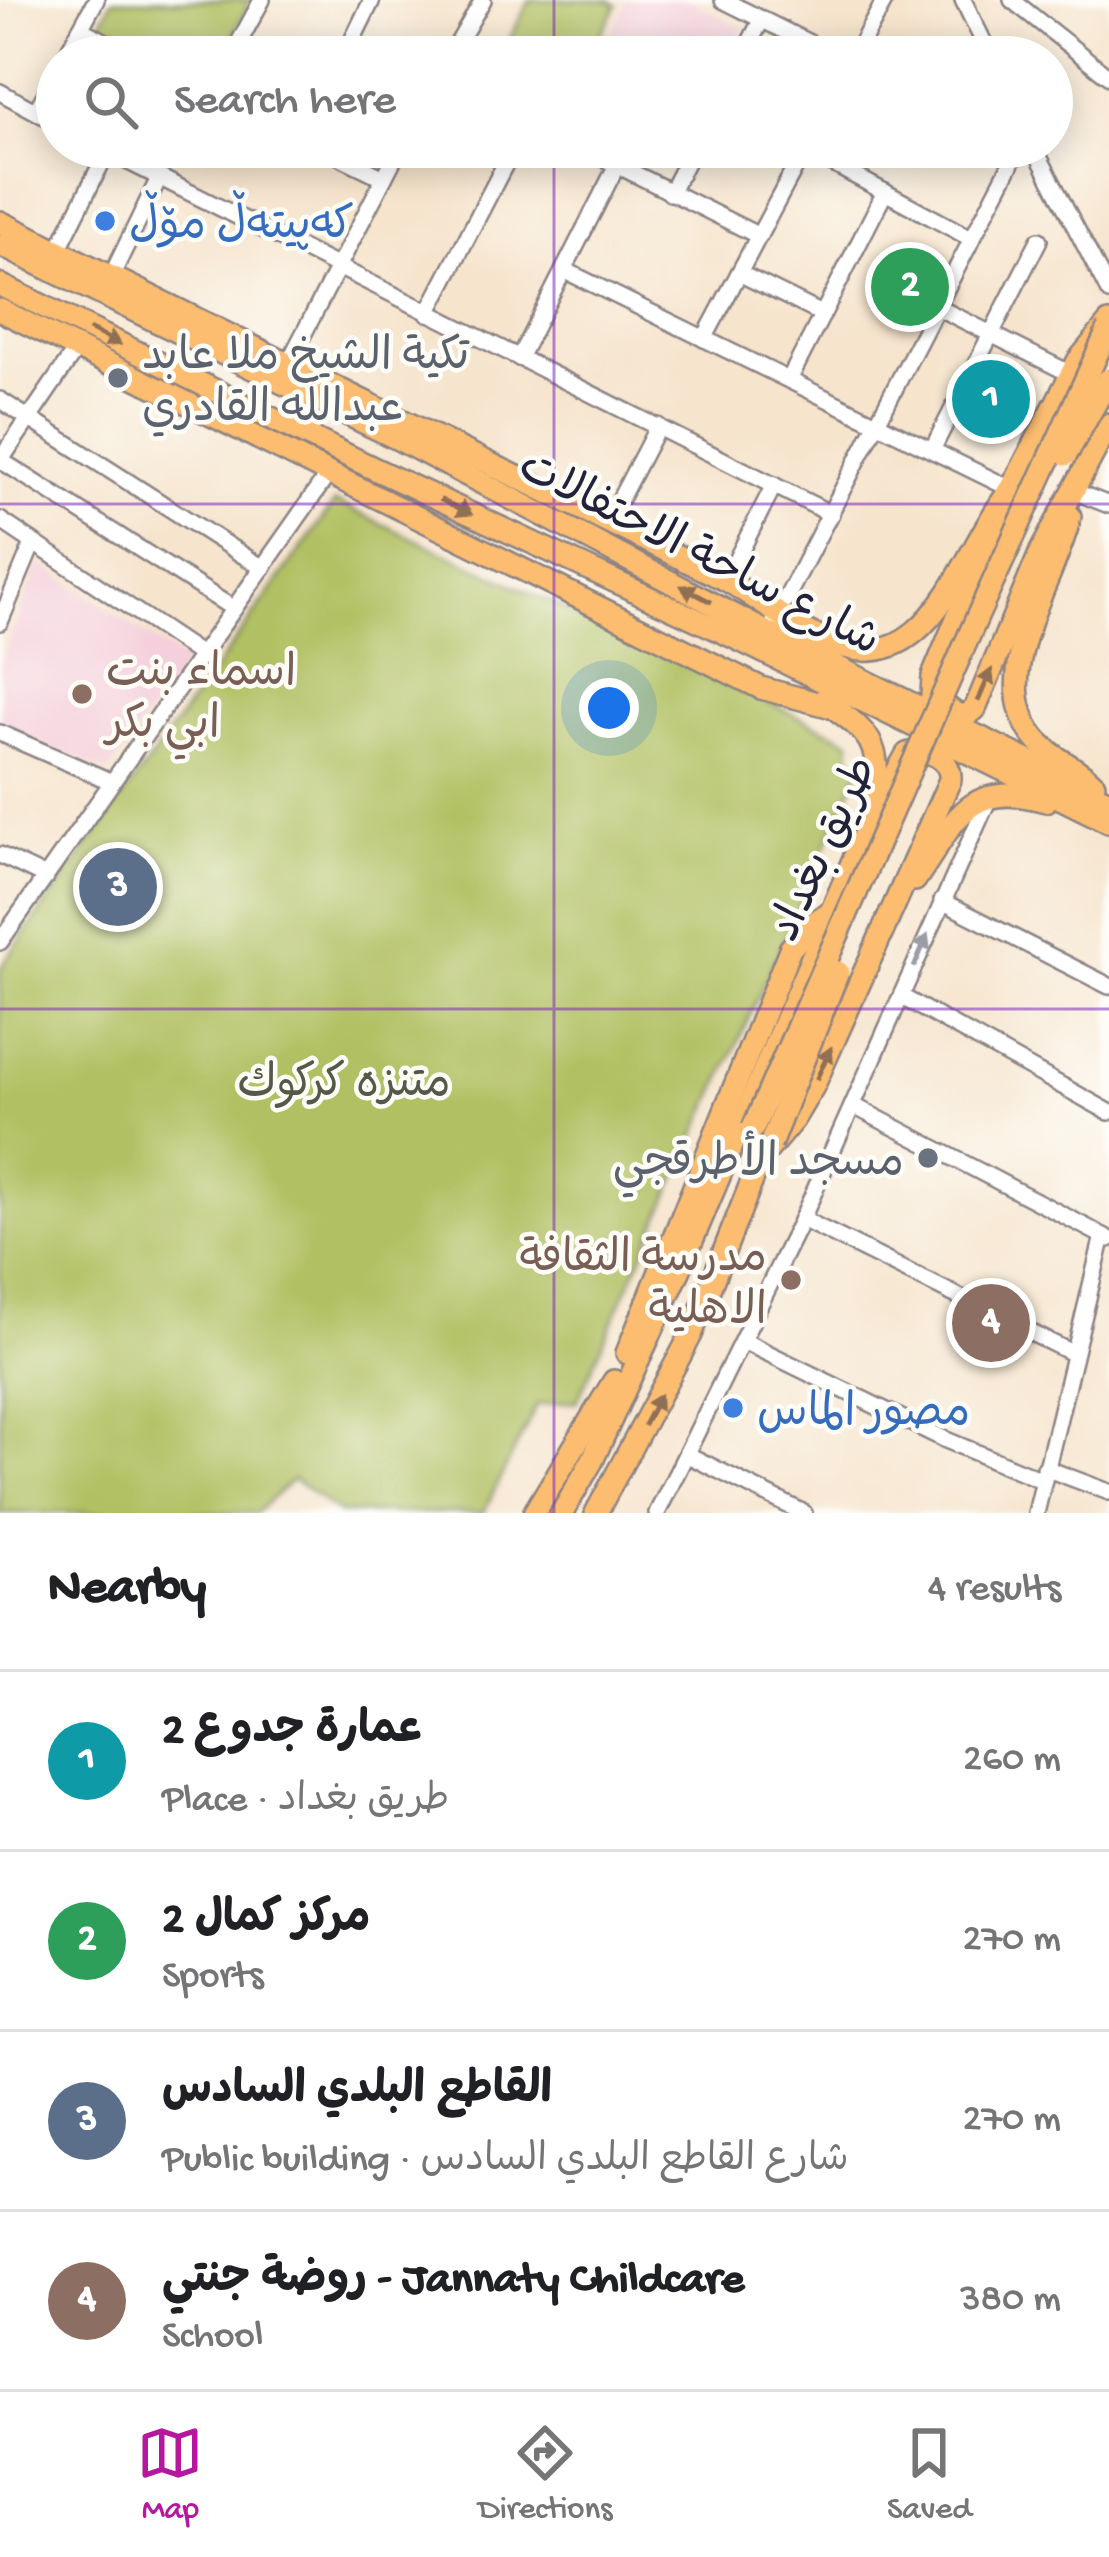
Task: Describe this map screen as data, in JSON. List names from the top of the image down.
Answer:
{
  "streets": {
    "main road": ["شارع ساحة الاحتفالات", "طريق بغداد"]
  },
  "parks": ["متنزه كركوك"],
  "places": [
    "کەپیتەڵ مۆڵ",
    "تكية الشيخ ملا عابد عبدالله القادري",
    "اسماء بنت ابي بكر",
    "مسجد الأطرقجي",
    "مدرسة الثقافة الاهلية",
    "مصور الماس"
  ],
  "page": {
    "search": "Search here",
    "pins": [
      "2",
      "1",
      "3",
      "4"
    ],
    "heading": ["Nearby", "4 results"],
    "list": [
      {
        "mark": "1",
        "name": "عمارة جدوع 2",
        "note": "Place · طريق بغداد",
        "value": "260 m"
      },
      {
        "mark": "2",
        "name": "مركز كمال 2",
        "note": "Sports",
        "value": "270 m"
      },
      {
        "mark": "3",
        "name": "القاطع البلدي السادس",
        "note": "Public building · شارع القاطع البلدي السادس",
        "value": "270 m"
      },
      {
        "mark": "4",
        "name": "روضة جنتي - Jannaty Childcare",
        "note": "School",
        "value": "380 m"
      }
    ],
    "nav": ["Map", "Directions", "Saved"]
  }
}
